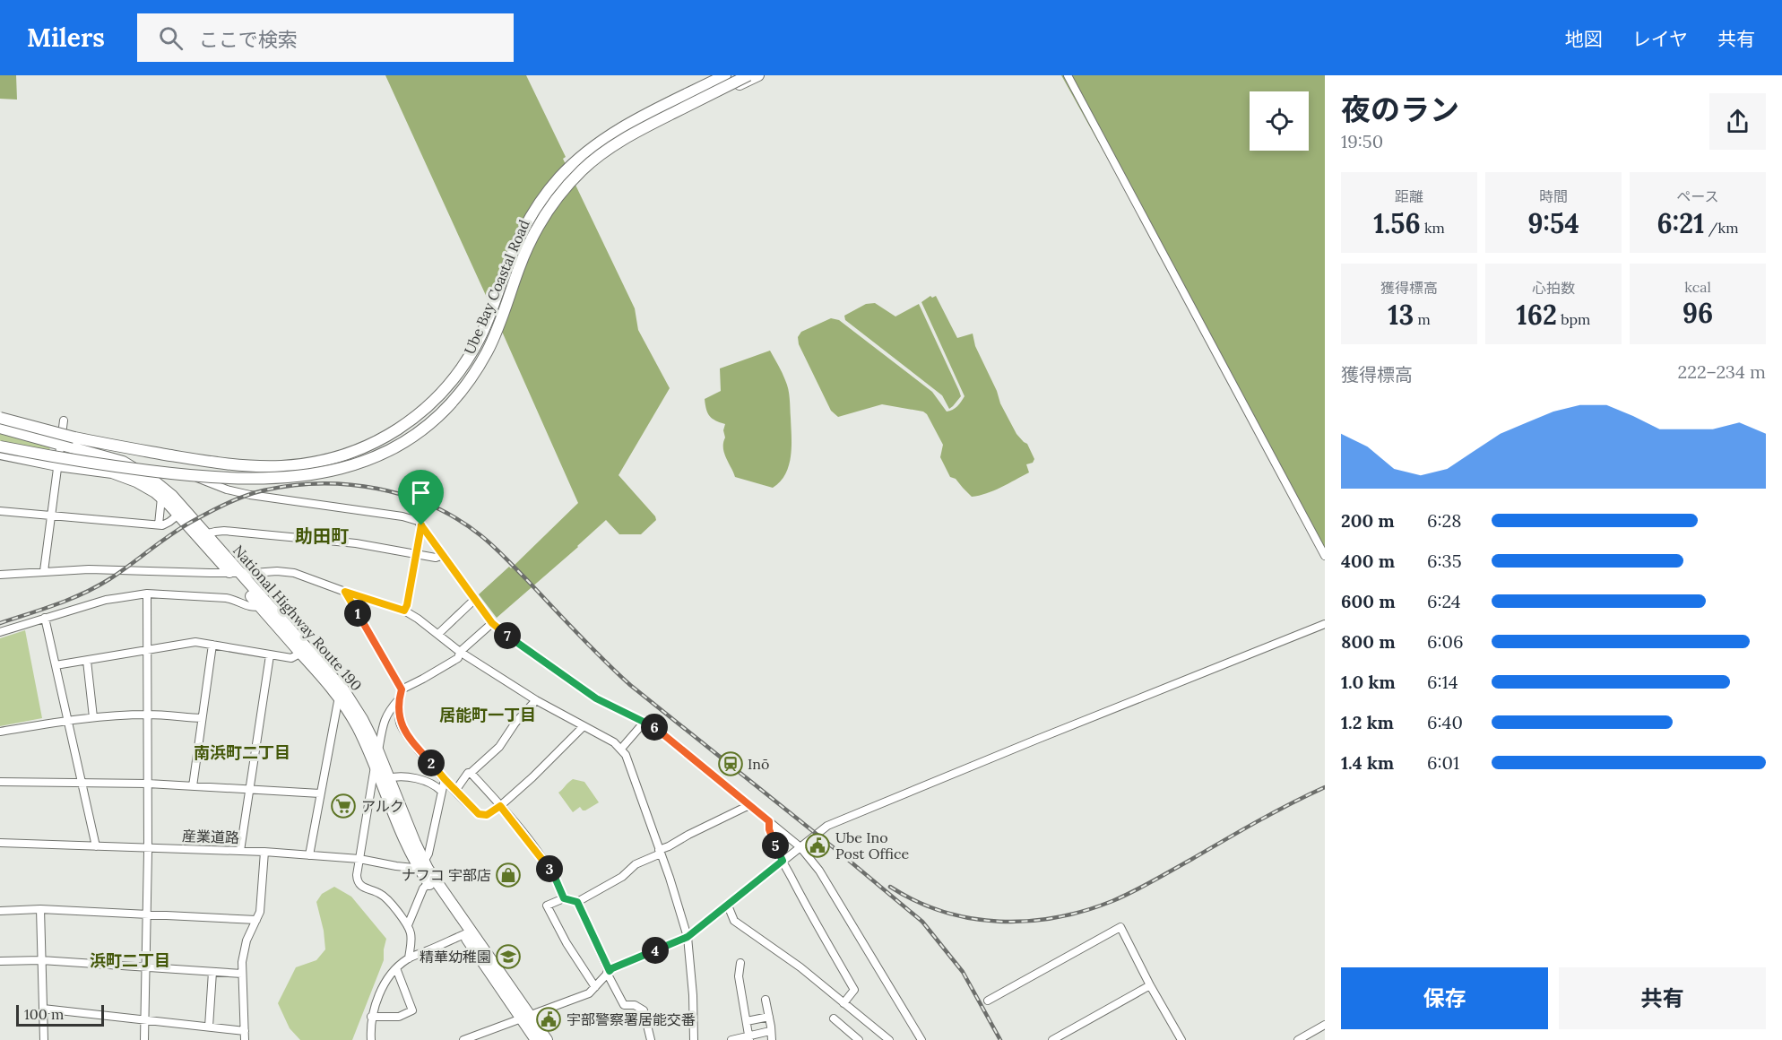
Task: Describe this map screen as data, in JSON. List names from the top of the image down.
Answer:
{
  "streets": {
    "highway": ["Ube Bay Coastal Road", "National Highway Route 190"],
    "street": ["産業道路"]
  },
  "crossings": [
    ["National Highway Route 190", "産業道路"]
  ],
  "districts": [
    "助田町",
    "居能町一丁目",
    "南浜町二丁目",
    "浜町二丁目"
  ],
  "places": {
    "station": ["Inō"],
    "supermarket": ["アルク"],
    "public building": ["Ube Ino Post Office", "宇部警察署居能交番"],
    "shop": ["ナフコ 宇部店"],
    "school or university": ["精華幼稚園"]
  },
  "scale_bar": "100 m",
  "page": {
    "header": "Milers",
    "search": "ここで検索",
    "nav": ["地図", "レイヤ", "共有"],
    "heading": ["夜のラン", "19:50"],
    "stats": [
      ["距離", "1.56 km"],
      ["時間", "9:54"],
      ["ペース", "6:21 /km"],
      ["獲得標高", "13 m"],
      ["心拍数", "162 bpm"],
      ["kcal", "96"]
    ],
    "chart": ["獲得標高", "222–234 m"],
    "list": [
      {
        "name": "200 m",
        "note": "6:28"
      },
      {
        "name": "400 m",
        "note": "6:35"
      },
      {
        "name": "600 m",
        "note": "6:24"
      },
      {
        "name": "800 m",
        "note": "6:06"
      },
      {
        "name": "1.0 km",
        "note": "6:14"
      },
      {
        "name": "1.2 km",
        "note": "6:40"
      },
      {
        "name": "1.4 km",
        "note": "6:01"
      }
    ],
    "pins": [
      "1",
      "7",
      "6",
      "2",
      "5",
      "3",
      "4"
    ],
    "buttons": ["保存", "共有"],
    "scale": "100 m"
  }
}
